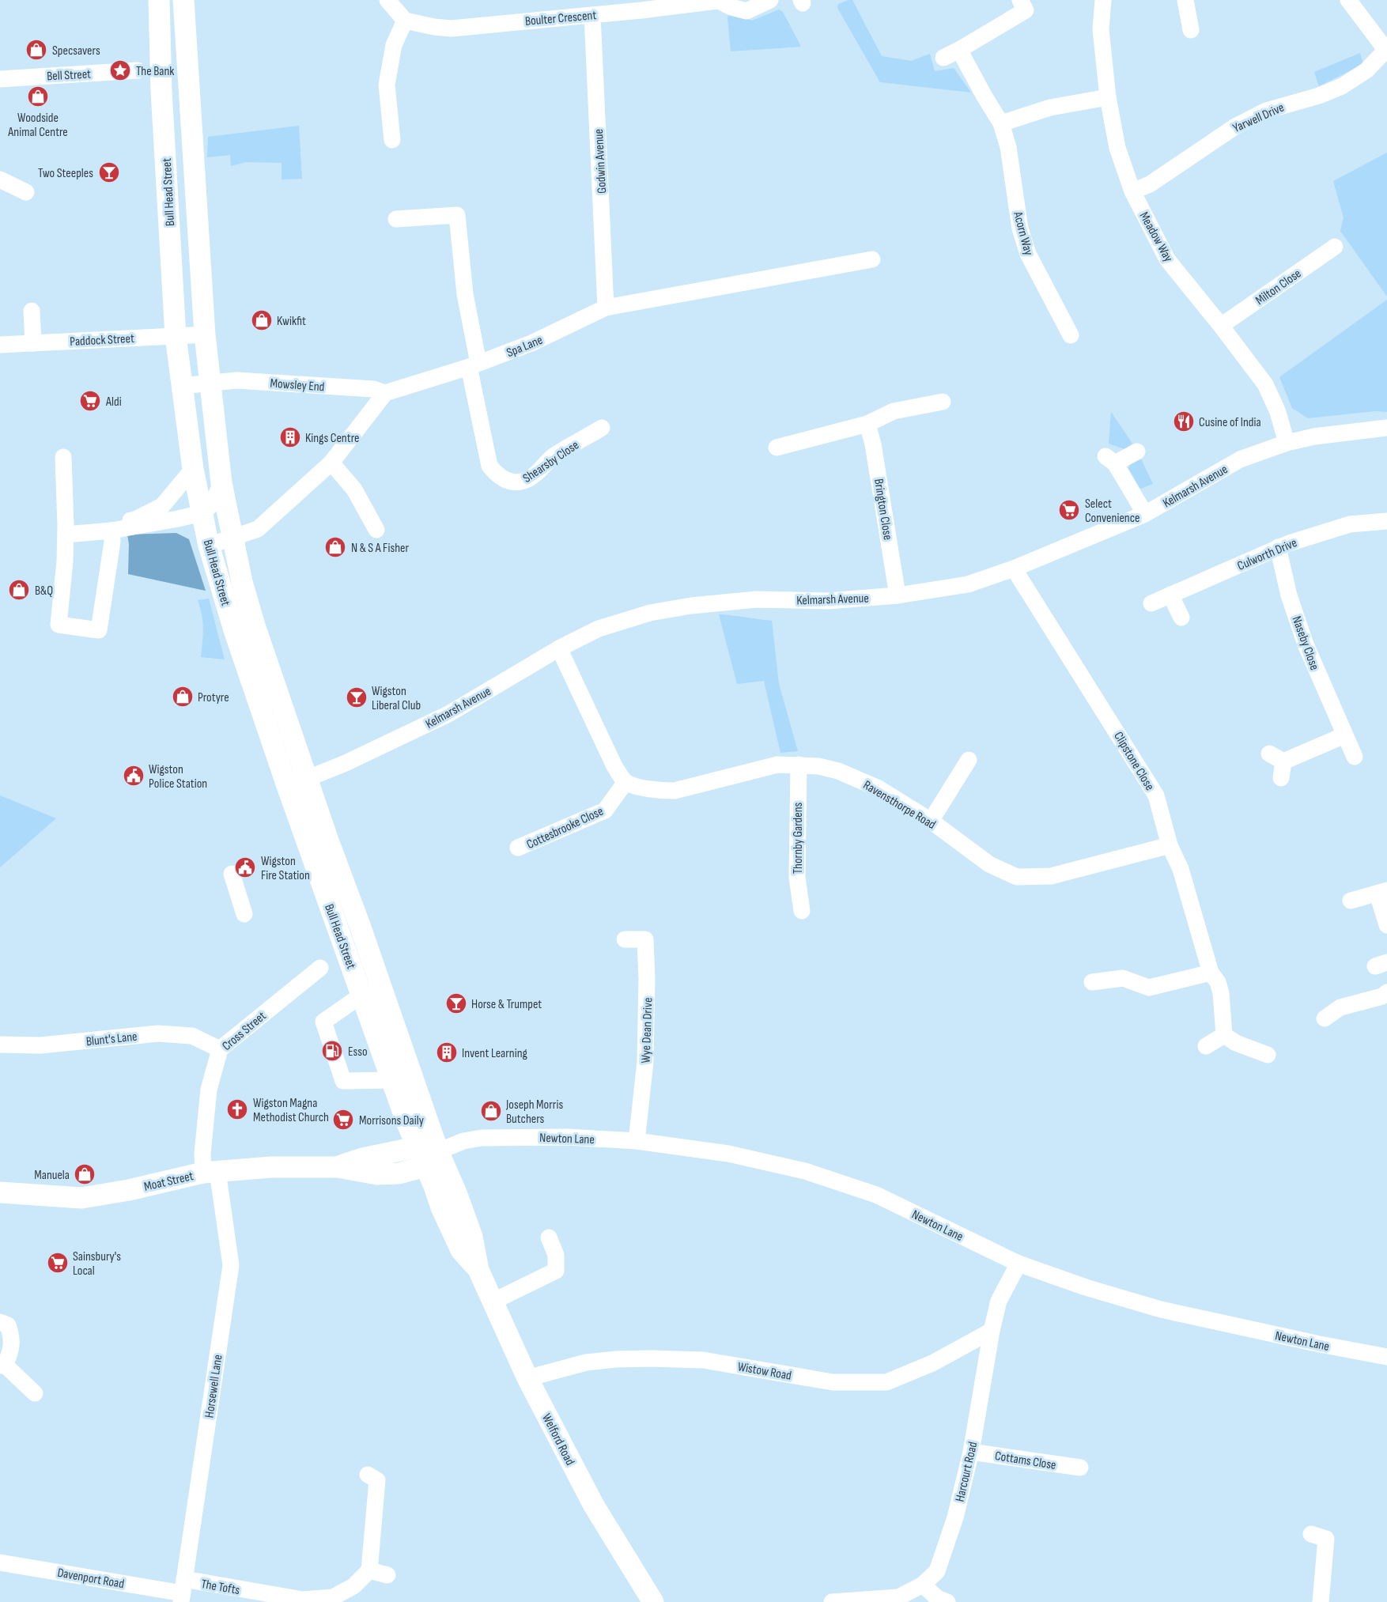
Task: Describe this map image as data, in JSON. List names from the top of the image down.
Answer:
{
  "streets": {
    "main road": ["Bull Head Street", "Moat Street", "Welford Road"],
    "street": [
      "Boulter Crescent",
      "Bell Street",
      "Yarwell Drive",
      "Godwin Avenue",
      "Acorn Way",
      "Meadow Way",
      "Milton Close",
      "Paddock Street",
      "Spa Lane",
      "Mowsley End",
      "Shearsby Close",
      "Kelmarsh Avenue",
      "Brington Close",
      "Culworth Drive",
      "Naseby Close",
      "Clipstone Close",
      "Ravensthorpe Road",
      "Cottesbrooke Close",
      "Thornby Gardens",
      "Cross Street",
      "Wye Dean Drive",
      "Blunt's Lane",
      "Newton Lane",
      "Wistow Road",
      "Horsewell Lane",
      "Cottams Close",
      "Harcourt Road",
      "Davenport Road",
      "The Tofts"
    ]
  },
  "crossings": [
    ["Boulter Crescent", "Godwin Avenue"],
    ["Yarwell Drive", "Meadow Way"],
    ["Godwin Avenue", "Spa Lane"],
    ["Bull Head Street", "Paddock Street"],
    ["Bull Head Street", "Mowsley End"],
    ["Bull Head Street", "Kelmarsh Avenue"],
    ["Bull Head Street", "Newton Lane"],
    ["Bull Head Street", "Moat Street"],
    ["Bull Head Street", "Welford Road"],
    ["Meadow Way", "Milton Close"],
    ["Meadow Way", "Kelmarsh Avenue"],
    ["Spa Lane", "Mowsley End"],
    ["Spa Lane", "Shearsby Close"],
    ["Kelmarsh Avenue", "Brington Close"],
    ["Kelmarsh Avenue", "Clipstone Close"],
    ["Culworth Drive", "Naseby Close"],
    ["Clipstone Close", "Ravensthorpe Road"],
    ["Ravensthorpe Road", "Cottesbrooke Close"],
    ["Ravensthorpe Road", "Thornby Gardens"],
    ["Cross Street", "Blunt's Lane"],
    ["Cross Street", "Moat Street"],
    ["Cross Street", "Horsewell Lane"],
    ["Wye Dean Drive", "Newton Lane"],
    ["Newton Lane", "Moat Street"],
    ["Newton Lane", "Welford Road"],
    ["Newton Lane", "Harcourt Road"],
    ["Moat Street", "Horsewell Lane"],
    ["Moat Street", "Welford Road"],
    ["Wistow Road", "Welford Road"],
    ["Wistow Road", "Harcourt Road"],
    ["Horsewell Lane", "Davenport Road"],
    ["Horsewell Lane", "The Tofts"],
    ["Cottams Close", "Harcourt Road"],
    ["Davenport Road", "The Tofts"]
  ],
  "places": {
    "shop": [
      "Specsavers",
      "Woodside Animal Centre",
      "Kwikfit",
      "N & S A Fisher",
      "B&Q",
      "Protyre",
      "Joseph Morris Butchers",
      "Manuela"
    ],
    "place": ["The Bank"],
    "bar": ["Two Steeples", "Wigston Liberal Club", "Horse & Trumpet"],
    "supermarket": [
      "Aldi",
      "Select Convenience",
      "Morrisons Daily",
      "Sainsbury's Local"
    ],
    "restaurant": ["Cusine of India"],
    "building": ["Kings Centre", "Invent Learning"],
    "public building": ["Wigston Police Station", "Wigston Fire Station"],
    "fuel station": ["Esso"],
    "church": ["Wigston Magna Methodist Church"]
  }
}
